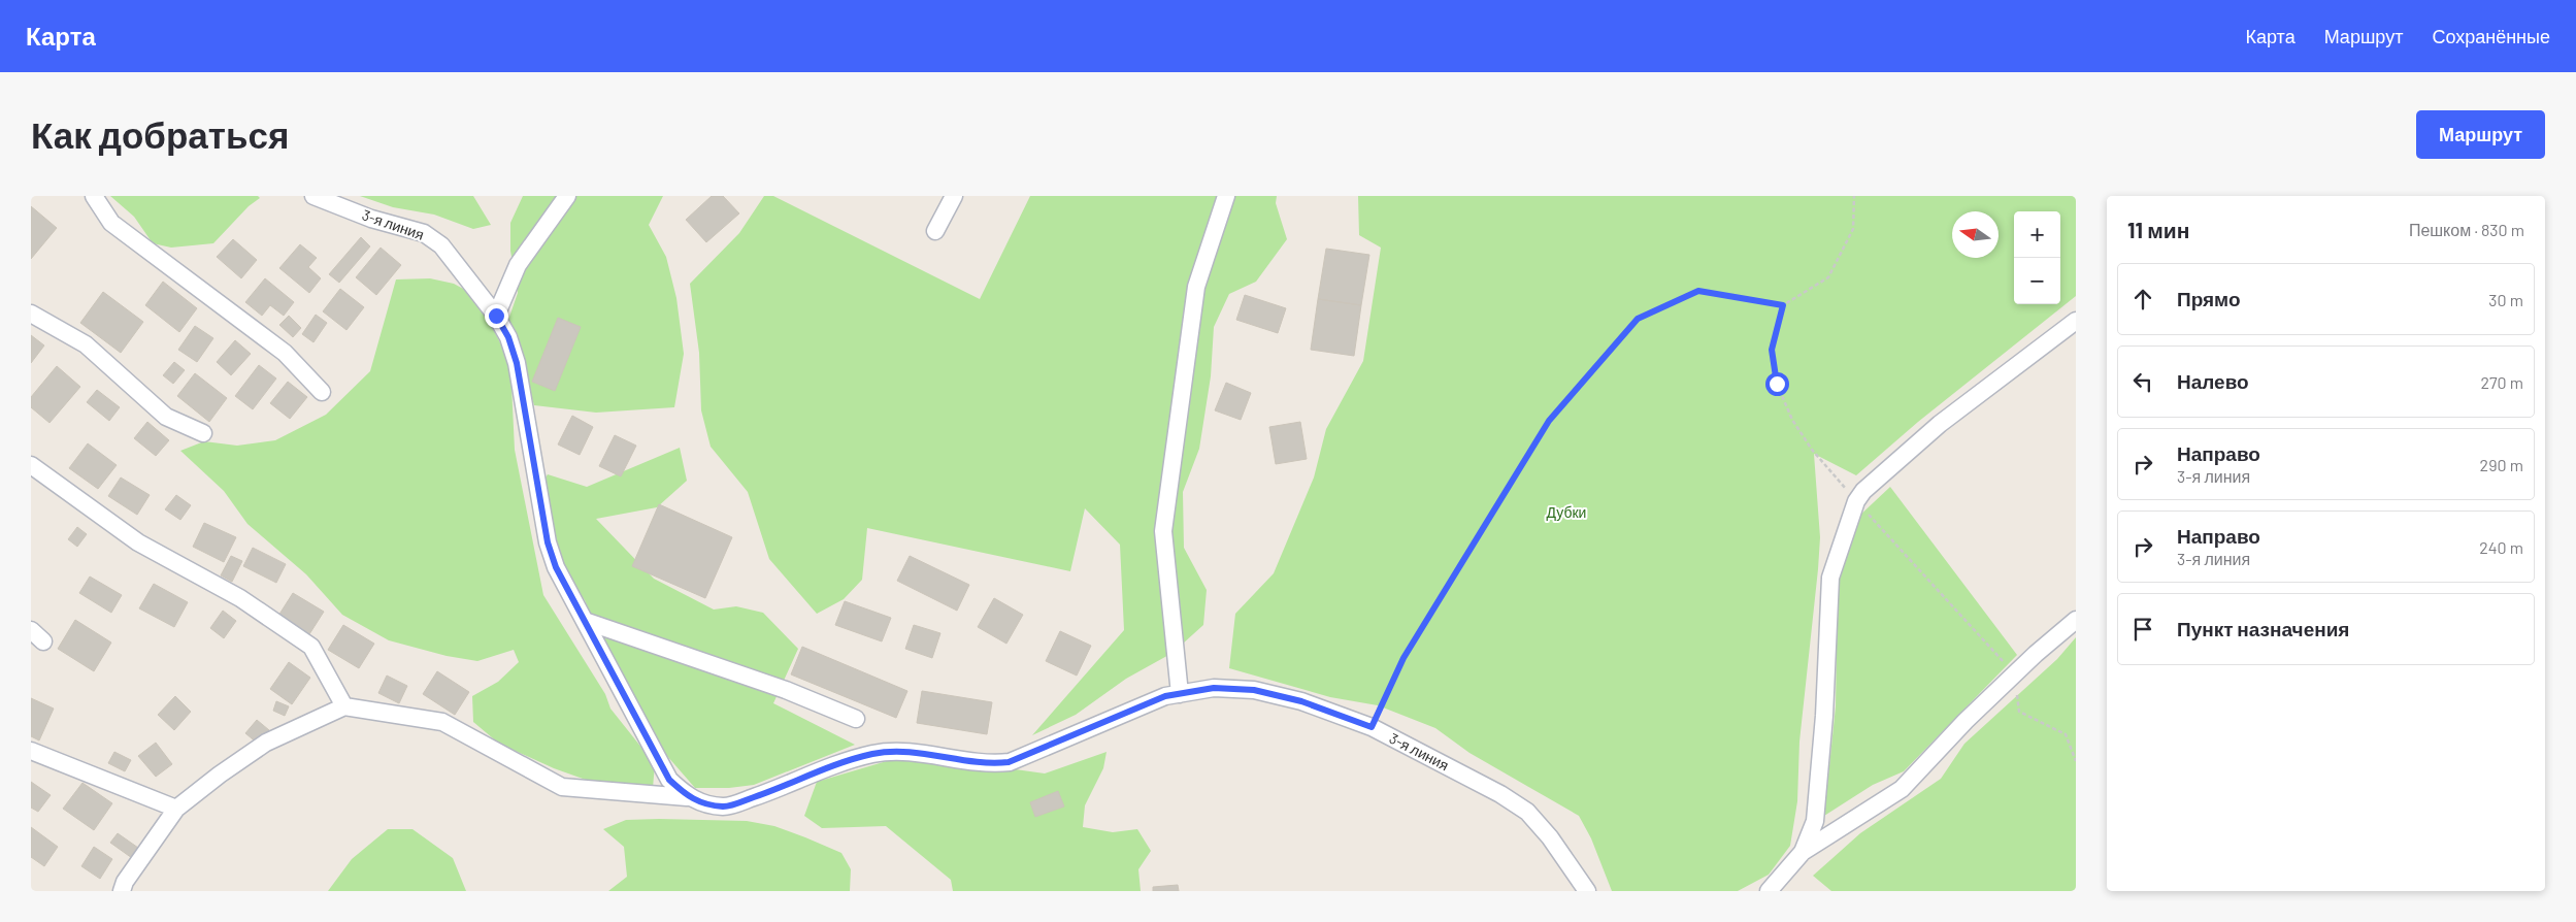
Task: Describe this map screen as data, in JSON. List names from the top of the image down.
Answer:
{
  "streets": {
    "street": ["3-я линия"]
  },
  "parks": ["Дубки"],
  "north": "left",
  "page": {
    "header": "Карта",
    "nav": ["Карта", "Маршрут", "Сохранённые"],
    "buttons": "Маршрут",
    "title": "Как добраться",
    "heading": ["11 мин", "Пешком · 830 m"],
    "map_buttons": ["+", "−"],
    "list": [
      ["Прямо", "30 m"],
      ["Налево", "270 m"],
      ["Направо", "3-я линия", "290 m"],
      ["Направо", "3-я линия", "240 m"],
      "Пункт назначения"
    ]
  }
}
